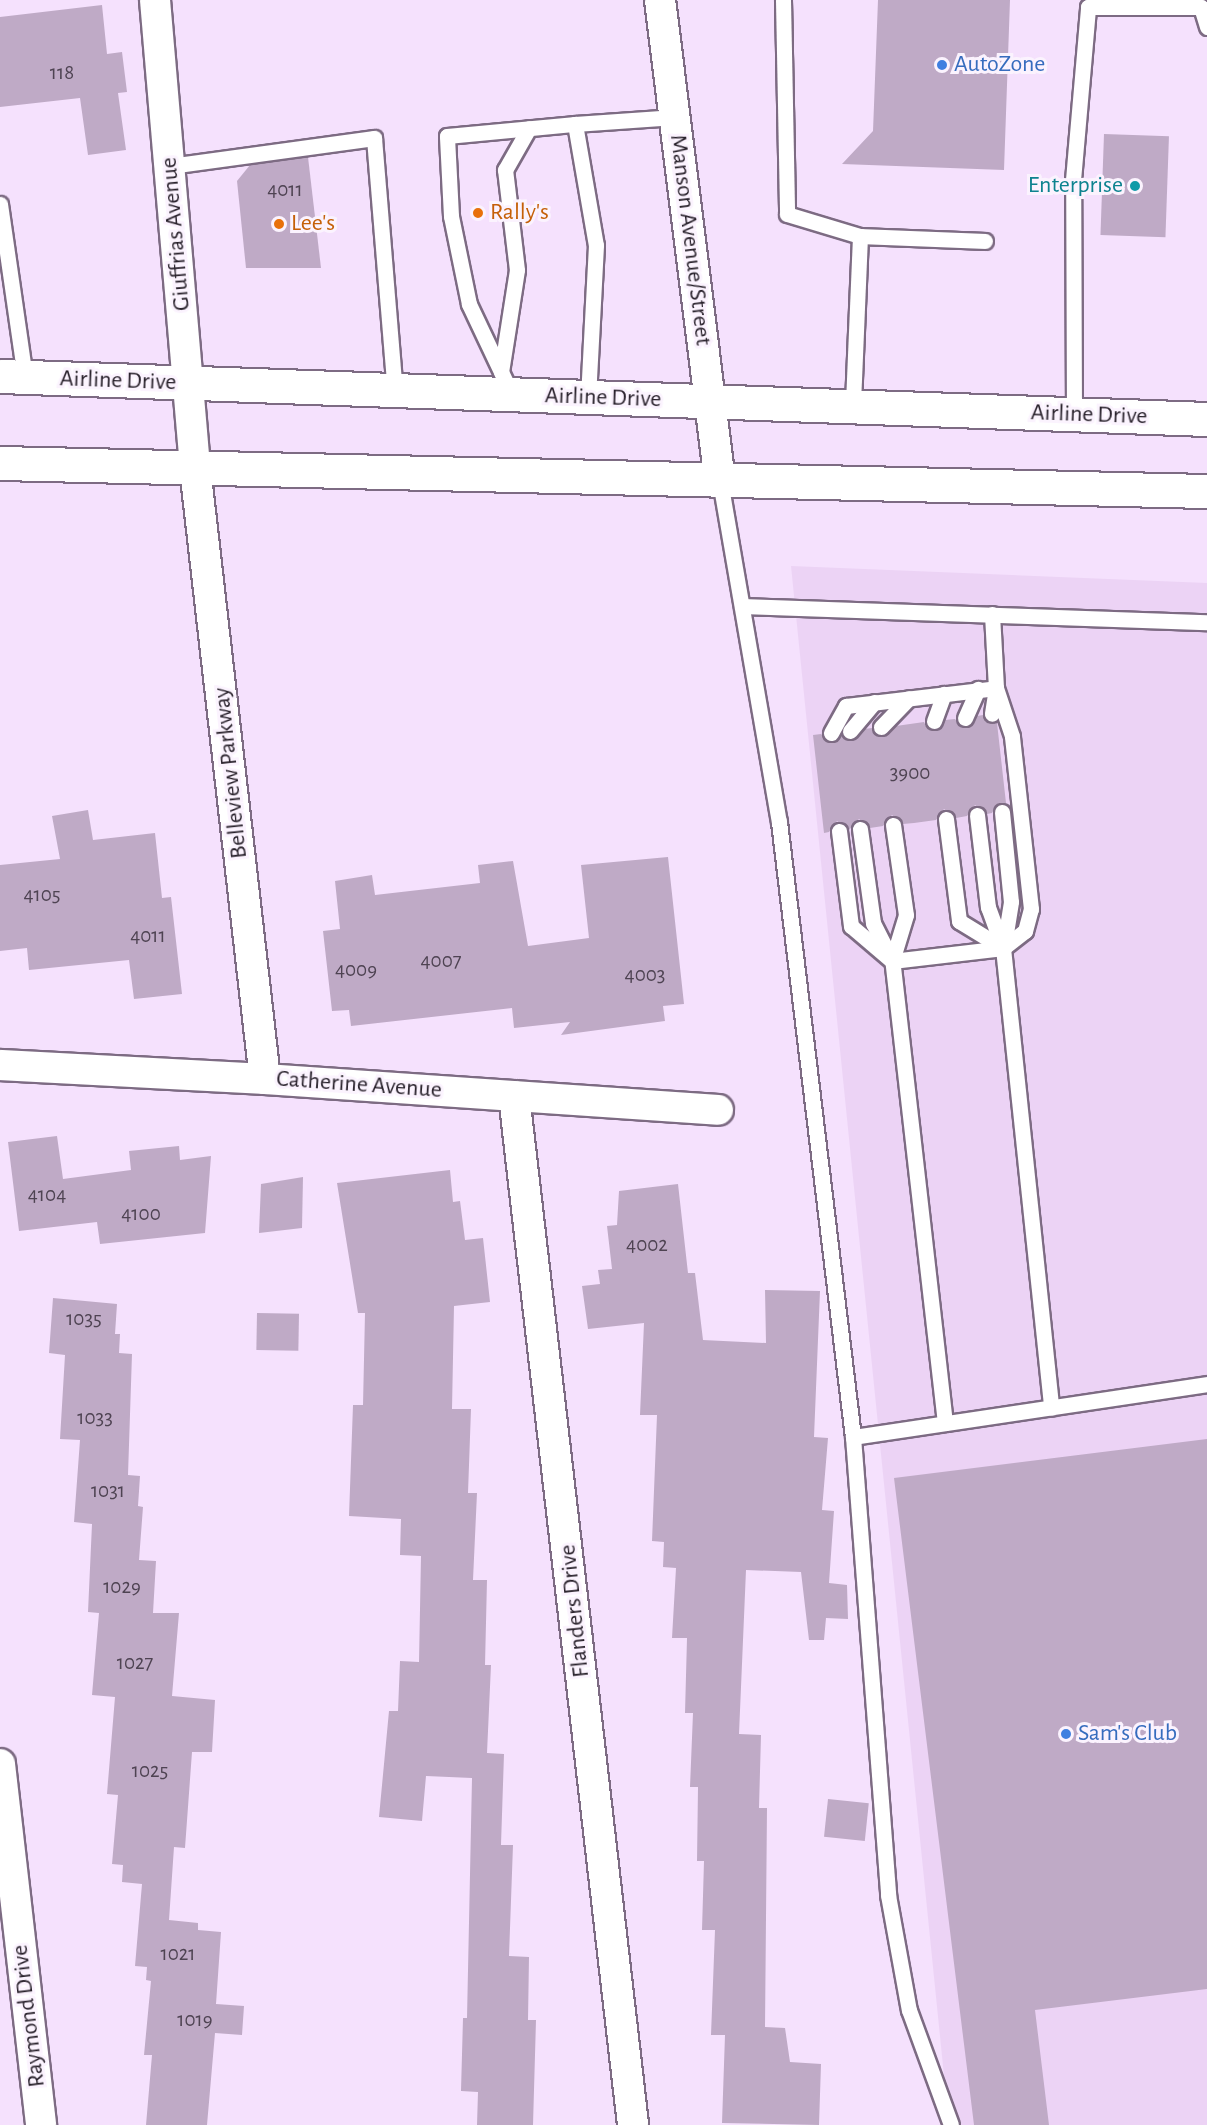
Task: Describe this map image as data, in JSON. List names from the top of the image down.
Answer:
{
  "streets": {
    "highway": ["Airline Drive"],
    "street": [
      "Giuffrias Avenue",
      "Manson Avenue/Street",
      "Belleview Parkway",
      "Catherine Avenue",
      "Flanders Drive",
      "Raymond Drive"
    ]
  },
  "crossings": [
    ["Giuffrias Avenue", "Airline Drive"],
    ["Giuffrias Avenue", "Belleview Parkway"],
    ["Manson Avenue/Street", "Airline Drive"],
    ["Belleview Parkway", "Catherine Avenue"],
    ["Catherine Avenue", "Flanders Drive"]
  ],
  "places": [
    "AutoZone",
    "Enterprise",
    "Rally's",
    "Lee's",
    "Sam's Club"
  ],
  "house_numbers": [
    "118",
    "4011",
    "3900",
    "4105",
    "4011",
    "4007",
    "4009",
    "4003",
    "4104",
    "4100",
    "4002",
    "1035",
    "1033",
    "1031",
    "1029",
    "1027",
    "1025",
    "1021",
    "1019"
  ]
}
